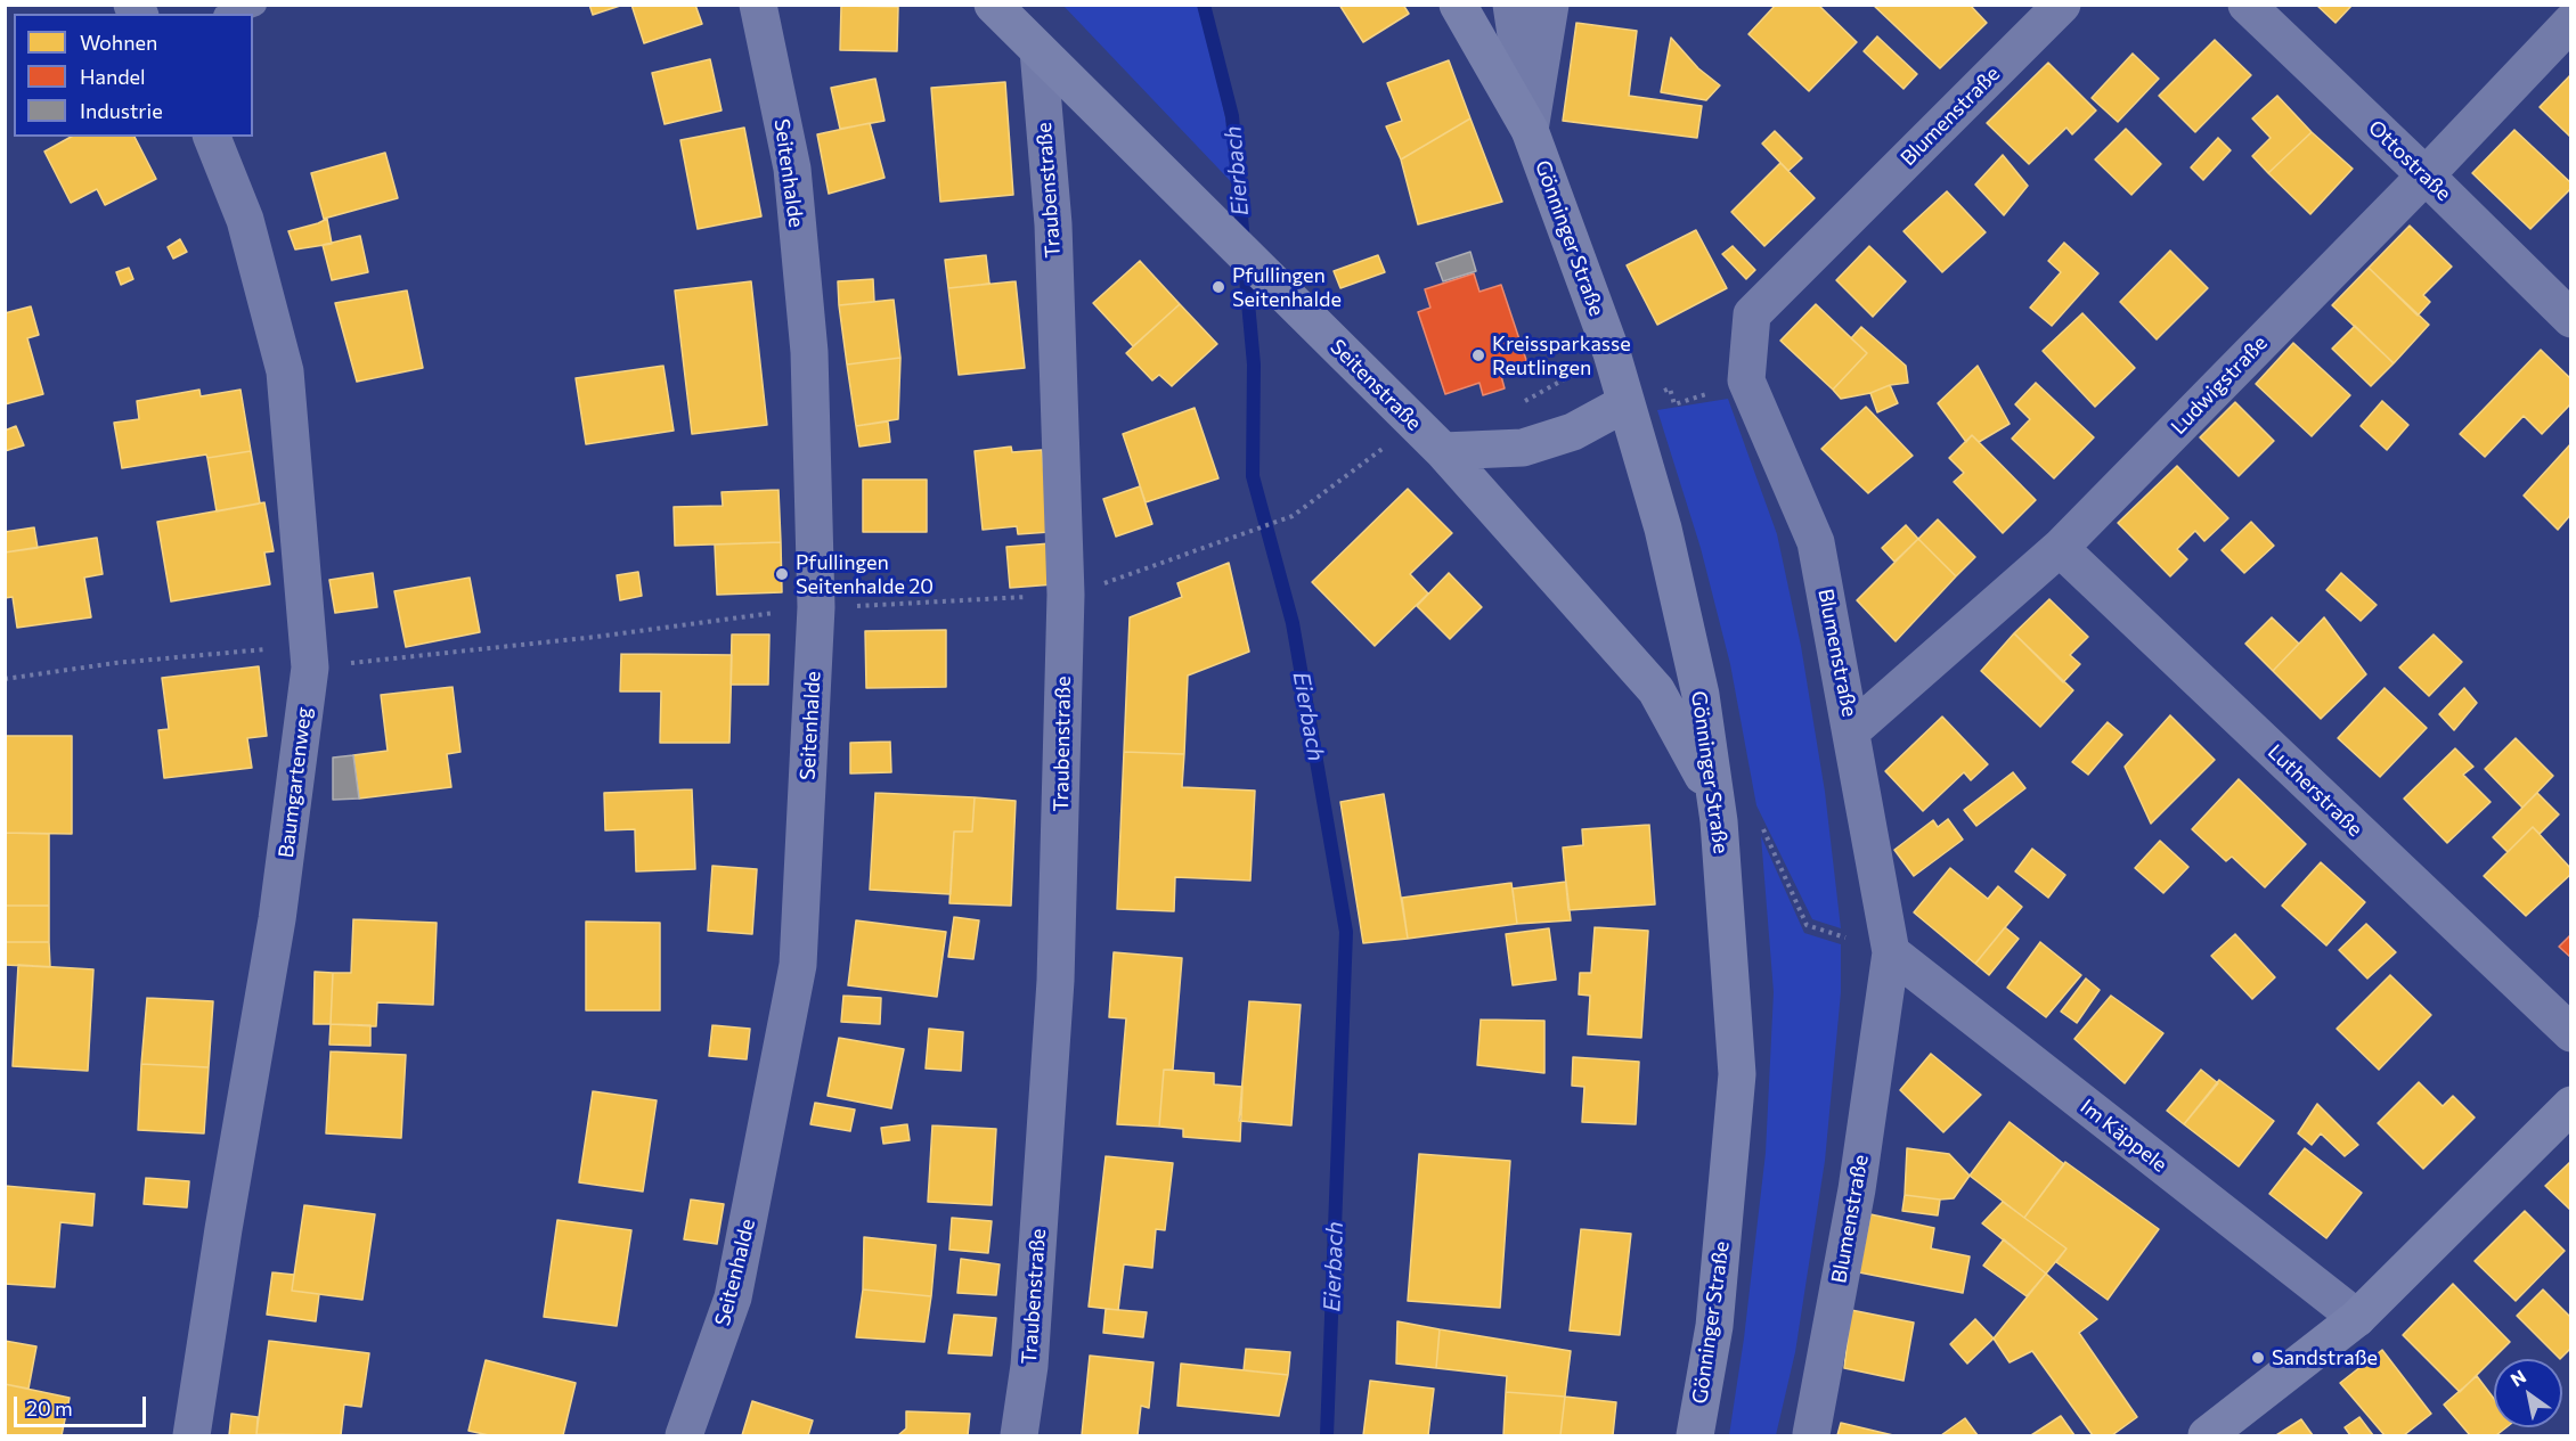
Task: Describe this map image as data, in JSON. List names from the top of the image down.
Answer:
{
  "streets": {
    "main road": ["Gönninger Straße", "Seitenstraße"],
    "street": [
      "Blumenstraße",
      "Ottostraße",
      "Seitenhalde",
      "Traubenstraße",
      "Ludwigstraße",
      "Baumgartenweg",
      "Lutherstraße",
      "Im Käppele"
    ]
  },
  "crossings": [
    ["Blumenstraße", "Ludwigstraße"],
    ["Blumenstraße", "Im Käppele"],
    ["Ottostraße", "Ludwigstraße"],
    ["Traubenstraße", "Seitenstraße"],
    ["Gönninger Straße", "Seitenstraße"],
    ["Ludwigstraße", "Lutherstraße"]
  ],
  "water": ["Eierbach"],
  "places": [
    "Pfullingen Seitenhalde",
    "Kreissparkasse Reutlingen",
    "Pfullingen Seitenhalde 20",
    "Sandstraße"
  ],
  "legend": ["Wohnen", "Handel", "Industrie"],
  "scale_bar": "20 m",
  "north": "top left"
}
